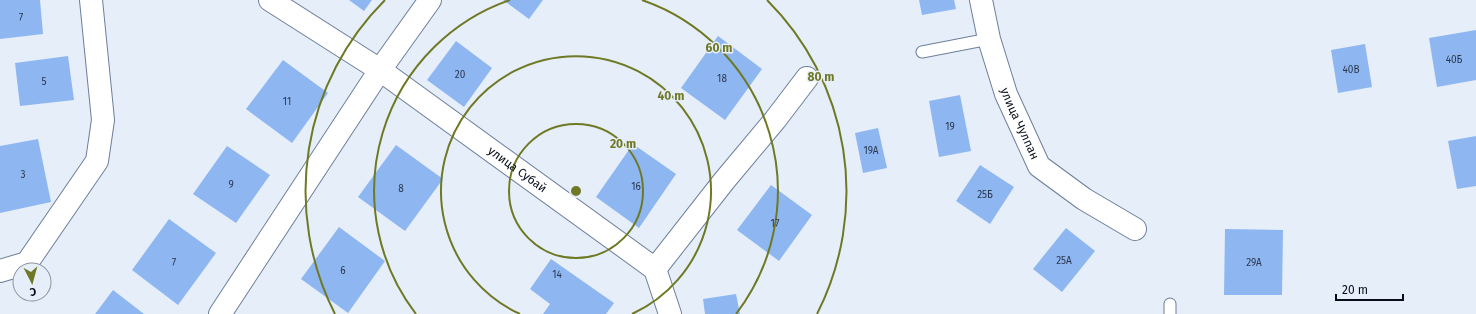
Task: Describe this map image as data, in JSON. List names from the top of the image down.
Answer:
{
  "streets": {
    "street": ["улица Чулпан", "улица Субай"]
  },
  "house_numbers": [
    "7",
    "40Б",
    "40В",
    "20",
    "18",
    "5",
    "11",
    "19",
    "19А",
    "3",
    "9",
    "16",
    "8",
    "25Б",
    "17",
    "25А",
    "7",
    "29А",
    "6",
    "14"
  ],
  "scale_bar": "20 m",
  "north": "bottom",
  "rings": [
    "60 m",
    "80 m",
    "40 m",
    "20 m"
  ]
}
